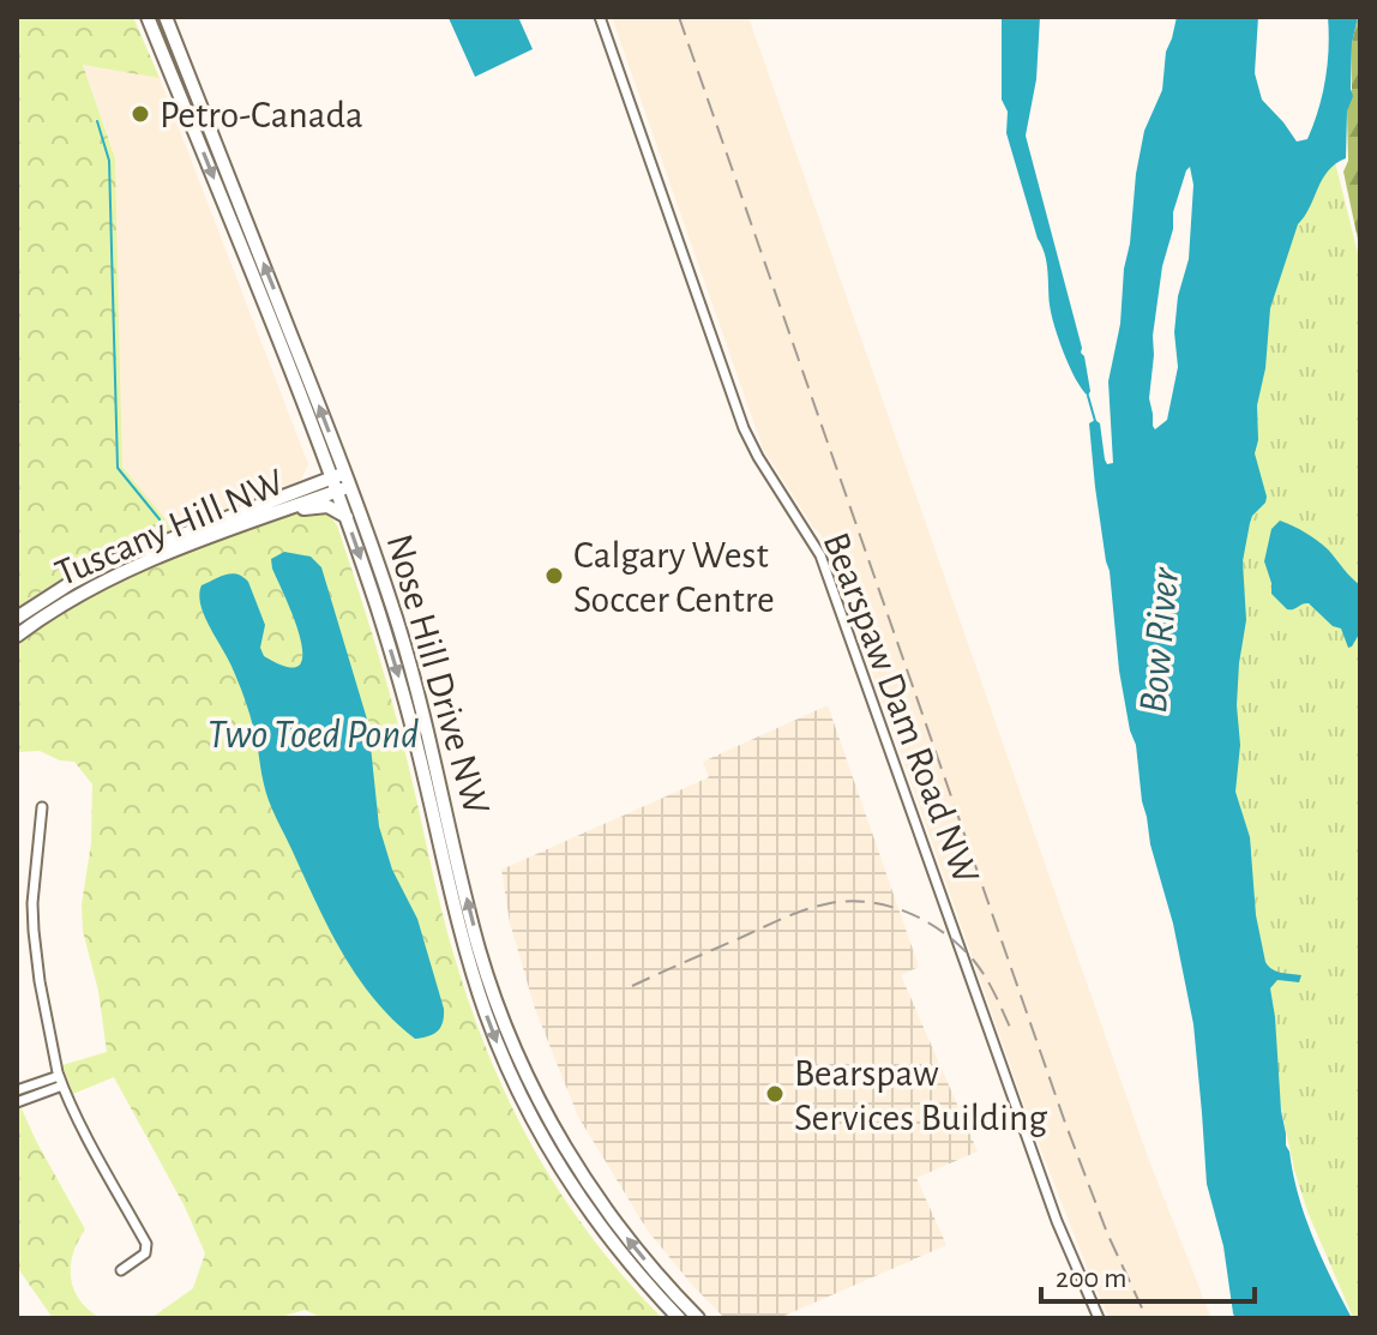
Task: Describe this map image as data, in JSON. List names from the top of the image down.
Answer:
{
  "streets": {
    "street": ["Tuscany Hill NW", "Nose Hill Drive NW", "Bearspaw Dam Road NW"]
  },
  "crossings": [
    ["Tuscany Hill NW", "Nose Hill Drive NW"]
  ],
  "water": ["Bow River", "Two Toed Pond"],
  "places": ["Petro-Canada", "Calgary West Soccer Centre", "Bearspaw Services Building"],
  "scale_bar": "200 m"
}
